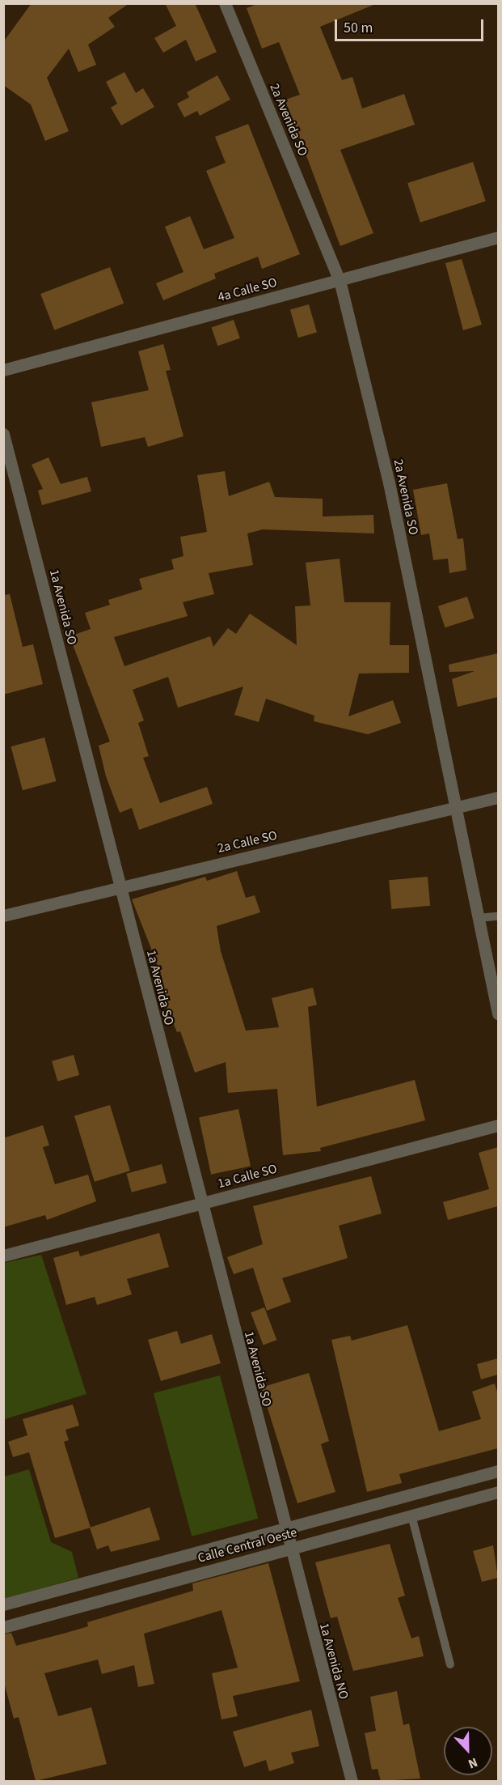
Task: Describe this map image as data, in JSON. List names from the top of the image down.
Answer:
{
  "streets": {
    "street": [
      "2a Avenida SO",
      "4a Calle SO",
      "1a Avenida SO",
      "2a Calle SO",
      "1a Calle SO",
      "Calle Central Oeste",
      "1a Avenida NO"
    ]
  },
  "crossings": [
    ["2a Avenida SO", "4a Calle SO"],
    ["2a Avenida SO", "2a Calle SO"],
    ["1a Avenida SO", "2a Calle SO"],
    ["1a Avenida SO", "1a Calle SO"],
    ["1a Avenida SO", "Calle Central Oeste"],
    ["1a Avenida SO", "1a Avenida NO"],
    ["Calle Central Oeste", "1a Avenida NO"]
  ],
  "scale_bar": "50 m",
  "north": "bottom"
}
